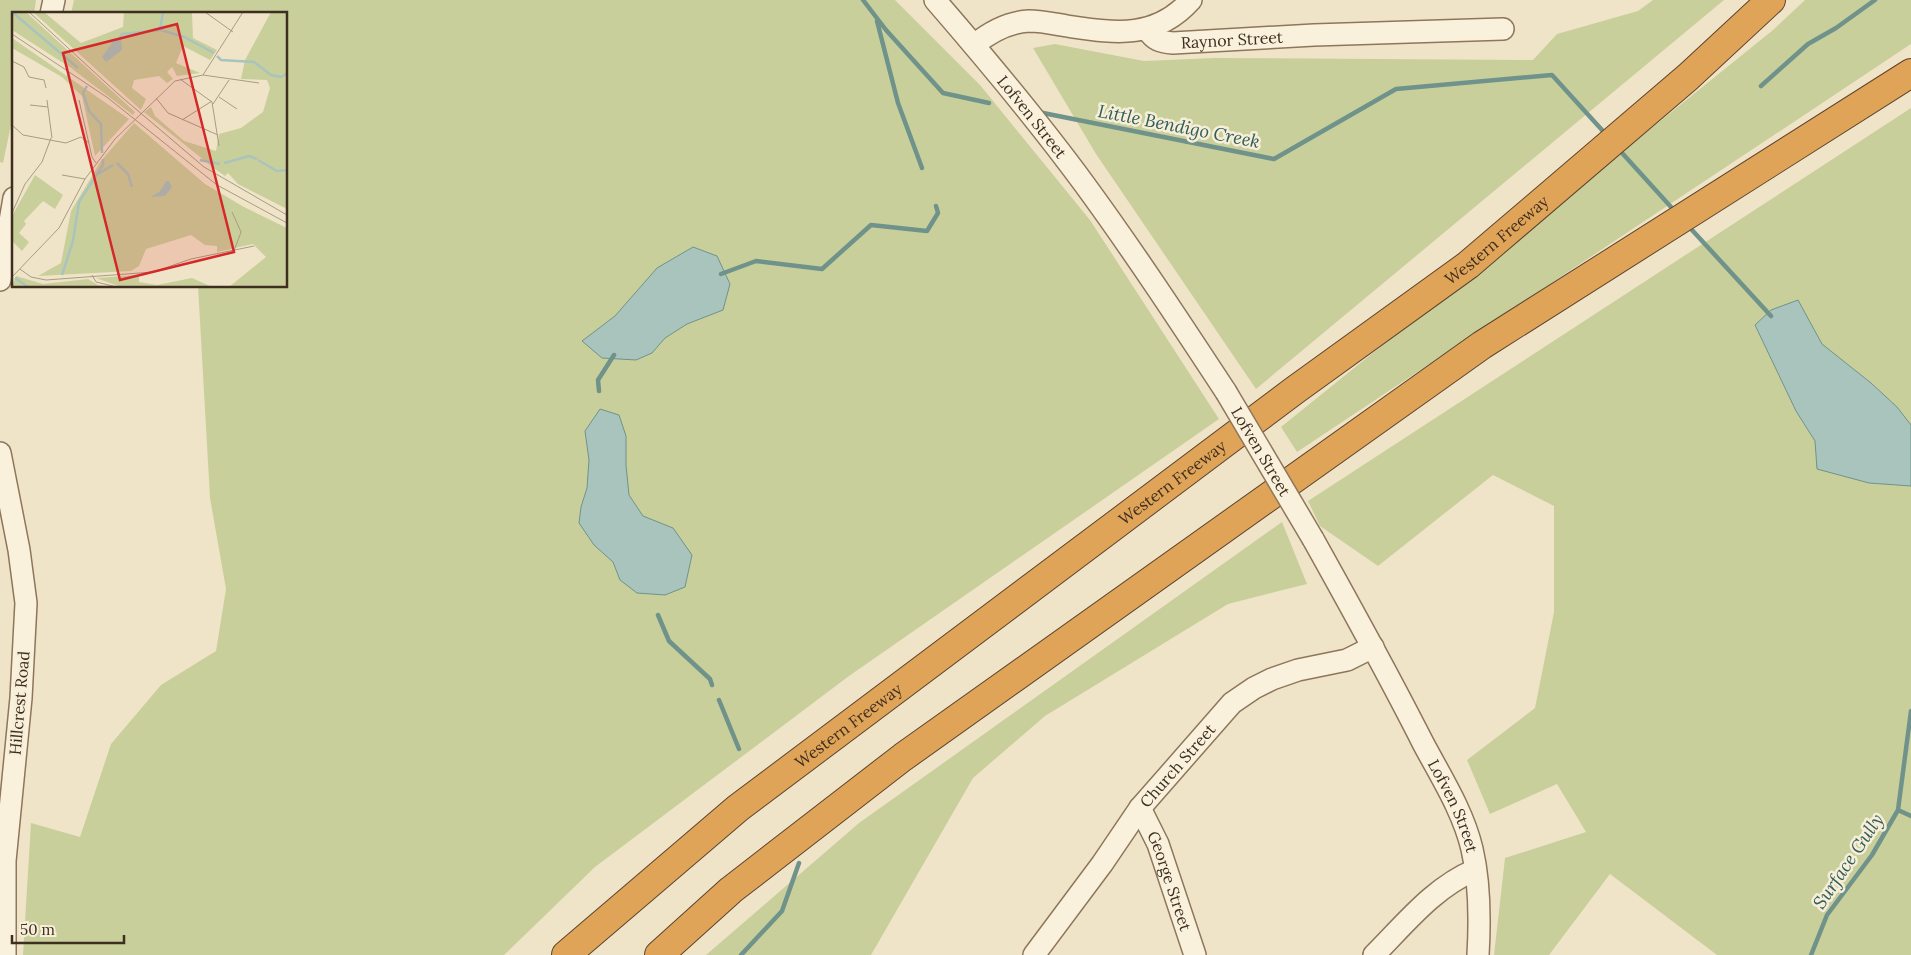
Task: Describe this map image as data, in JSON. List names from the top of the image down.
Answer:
{
  "streets": {
    "highway": ["Western Freeway"],
    "street": [
      "Raynor Street",
      "Lofven Street",
      "Hillcrest Road",
      "Church Street",
      "George Street"
    ]
  },
  "crossings": [
    ["Lofven Street", "Church Street"],
    ["Church Street", "George Street"]
  ],
  "water": ["Little Bendigo Creek", "Surface Gully"],
  "scale_bar": "50 m"
}
